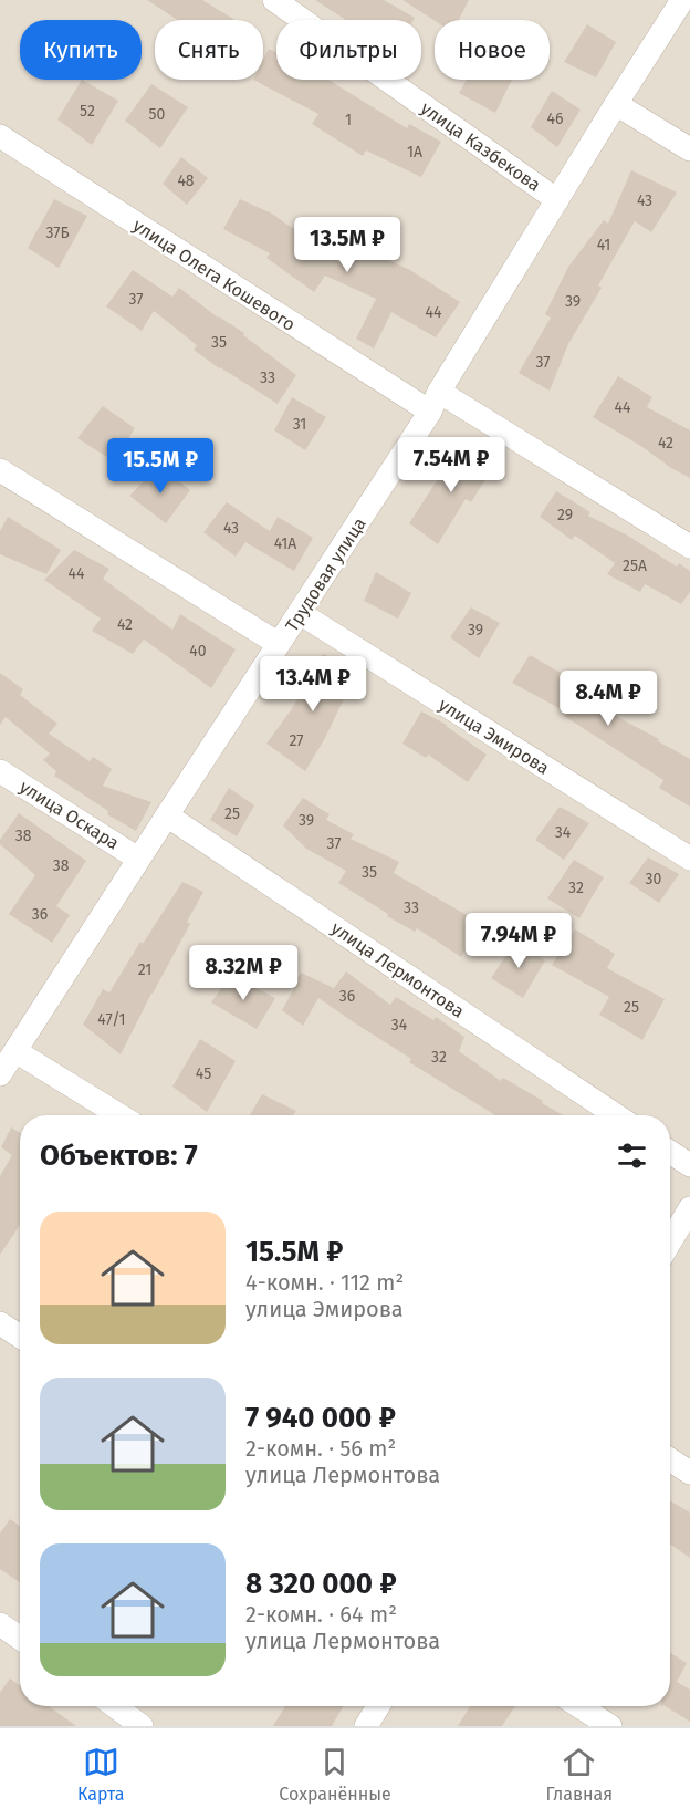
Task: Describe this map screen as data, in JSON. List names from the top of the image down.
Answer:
{
  "streets": {
    "street": [
      "улица Казбекова",
      "улица Олега Кошевого",
      "Трудовая улица",
      "улица Эмирова",
      "улица Оскара",
      "улица Лермонтова"
    ]
  },
  "crossings": [
    ["улица Казбекова", "Трудовая улица"],
    ["улица Олега Кошевого", "Трудовая улица"],
    ["Трудовая улица", "улица Эмирова"],
    ["Трудовая улица", "улица Оскара"],
    ["Трудовая улица", "улица Лермонтова"]
  ],
  "house_numbers": [
    "52",
    "50",
    "46",
    "1",
    "1А",
    "48",
    "43",
    "37Б",
    "41",
    "37",
    "39",
    "44",
    "35",
    "37",
    "33",
    "44",
    "31",
    "42",
    "29",
    "43",
    "41А",
    "25А",
    "44",
    "42",
    "39",
    "40",
    "27",
    "25",
    "39",
    "34",
    "38",
    "37",
    "38",
    "35",
    "30",
    "32",
    "33",
    "36",
    "21",
    "36",
    "25",
    "47/1",
    "34",
    "32",
    "45"
  ],
  "page": {
    "chip": [
      "Купить",
      "Снять",
      "Фильтры",
      "Новое"
    ],
    "price": [
      "13.5M ₽",
      "7.54M ₽",
      "15.5M ₽",
      "13.4M ₽",
      "8.4M ₽",
      "7.94M ₽",
      "8.32M ₽"
    ],
    "heading": "Объектов: 7",
    "list": [
      {
        "name": "15.5M ₽",
        "note": "4-комн. · 112 m² · улица Эмирова"
      },
      {
        "name": "7 940 000 ₽",
        "note": "2-комн. · 56 m² · улица Лермонтова"
      },
      {
        "name": "8 320 000 ₽",
        "note": "2-комн. · 64 m² · улица Лермонтова"
      }
    ],
    "tabs": ["Карта", "Сохранённые", "Главная"]
  }
}
